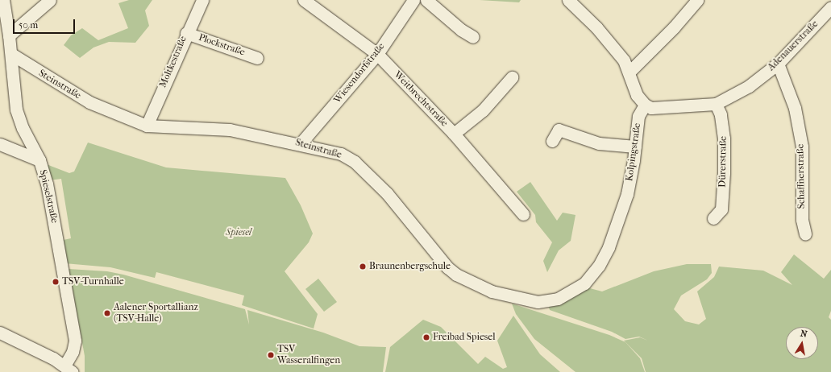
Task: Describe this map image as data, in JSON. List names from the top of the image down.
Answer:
{
  "streets": {
    "street": [
      "Plockstraße",
      "Adenauerstraße",
      "Moltkestraße",
      "Wiesendorfstraße",
      "Steinstraße",
      "Weitbrechtstraße",
      "Kolpingstraße",
      "Dürerstraße",
      "Schaffnerstraße",
      "Spieselstraße"
    ]
  },
  "crossings": [
    ["Plockstraße", "Moltkestraße"],
    ["Adenauerstraße", "Kolpingstraße"],
    ["Adenauerstraße", "Dürerstraße"],
    ["Adenauerstraße", "Schaffnerstraße"],
    ["Moltkestraße", "Steinstraße"],
    ["Wiesendorfstraße", "Steinstraße"],
    ["Wiesendorfstraße", "Weitbrechtstraße"],
    ["Steinstraße", "Kolpingstraße"],
    ["Steinstraße", "Spieselstraße"]
  ],
  "parks": ["Spiesel"],
  "places": [
    "Braunenbergschule",
    "TSV-Turnhalle",
    "Aalener Sportallianz (TSV-Halle)",
    "Freibad Spiesel",
    "TSV Wasseralfingen"
  ],
  "scale_bar": "50 m",
  "north": "top"
}
